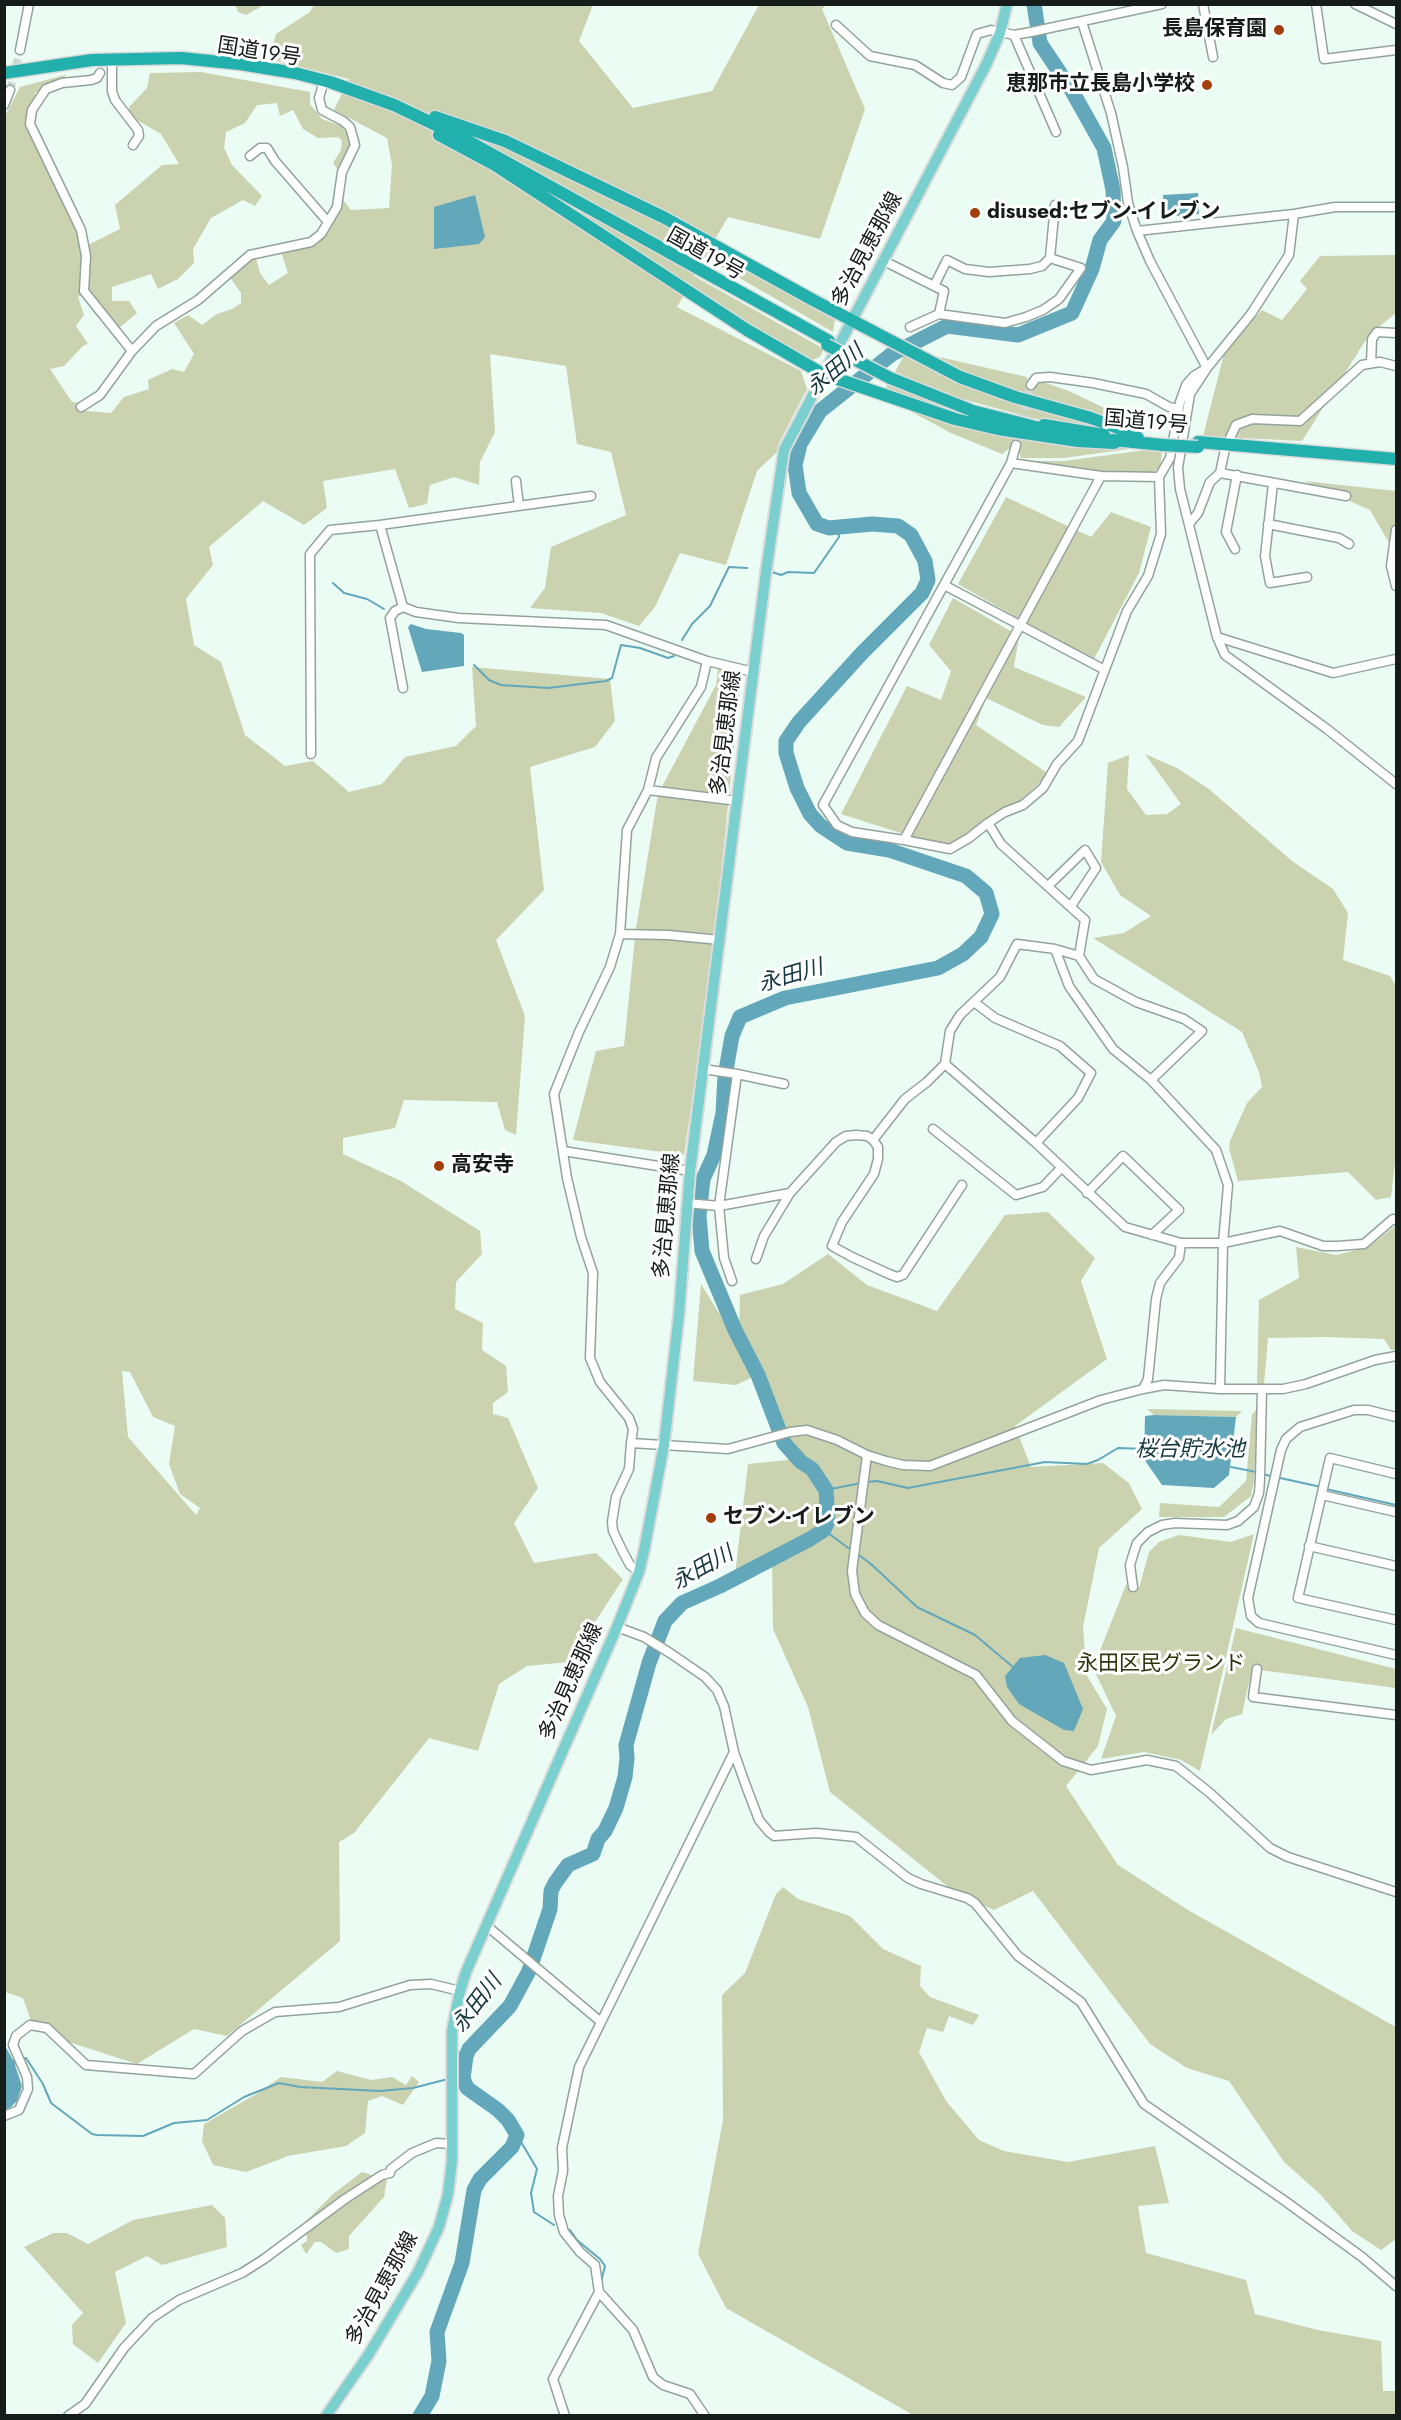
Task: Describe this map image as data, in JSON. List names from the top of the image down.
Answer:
{
  "streets": {
    "highway": ["国道19号"],
    "main road": ["多治見恵那線"]
  },
  "water": ["永田川", "桜台貯水池"],
  "parks": ["永田区民グランド"],
  "places": [
    "長島保育園",
    "恵那市立長島小学校",
    "disused:セブン-イレブン",
    "高安寺",
    "セブン-イレブン"
  ]
}
